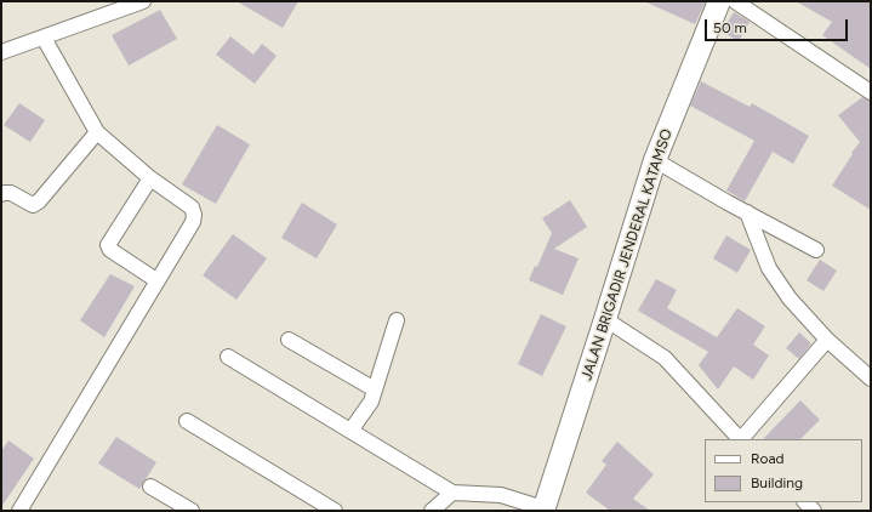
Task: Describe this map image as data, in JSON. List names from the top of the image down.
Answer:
{
  "streets": {
    "main road": ["JALAN BRIGADIR JENDERAL KATAMSO"]
  },
  "legend": ["Road", "Building"],
  "scale_bar": "50 m"
}
